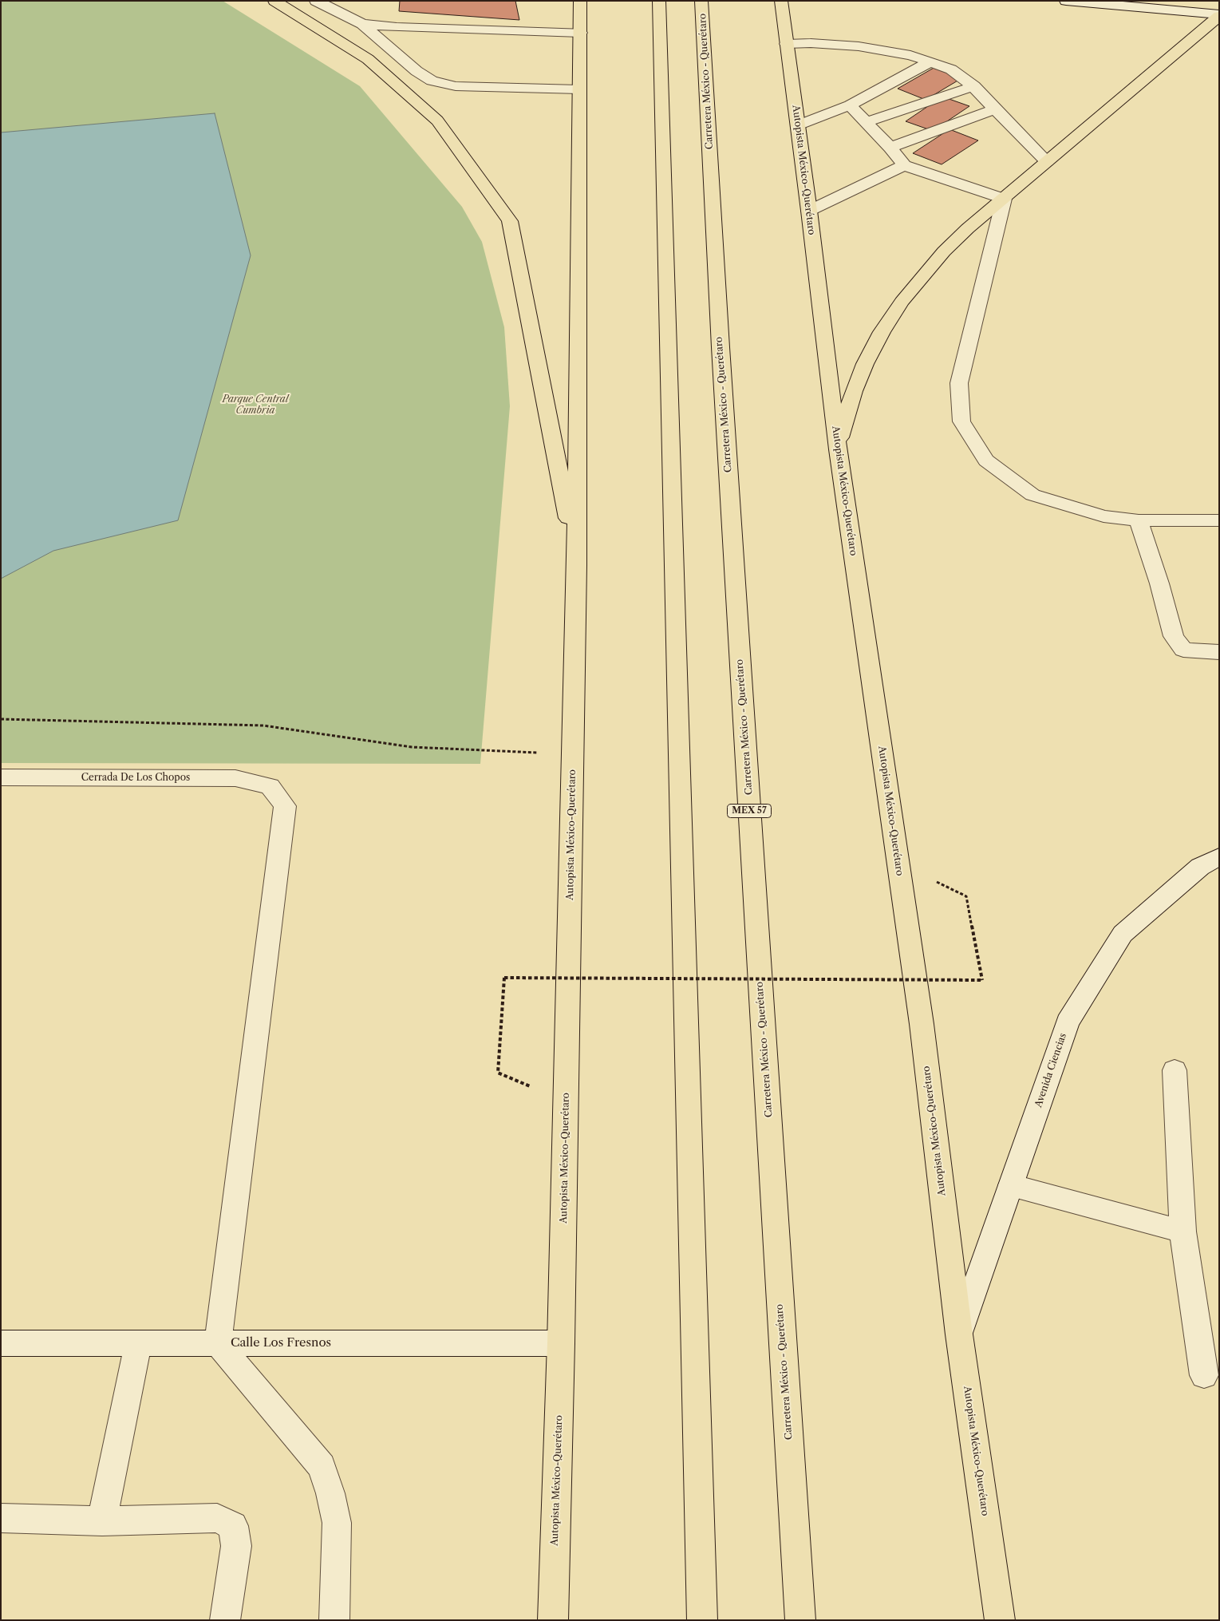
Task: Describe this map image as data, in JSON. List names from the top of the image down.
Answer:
{
  "streets": {
    "main road": ["Carretera México - Querétaro", "Autopista México-Querétaro", "MEX 57"],
    "street": ["Cerrada De Los Chopos", "Avenida Ciencias", "Calle Los Fresnos"]
  },
  "crossings": [
    ["Autopista México-Querétaro", "Avenida Ciencias"],
    ["Autopista México-Querétaro", "Calle Los Fresnos"],
    ["Cerrada De Los Chopos", "Calle Los Fresnos"]
  ],
  "parks": ["Parque Central Cumbria"]
}
